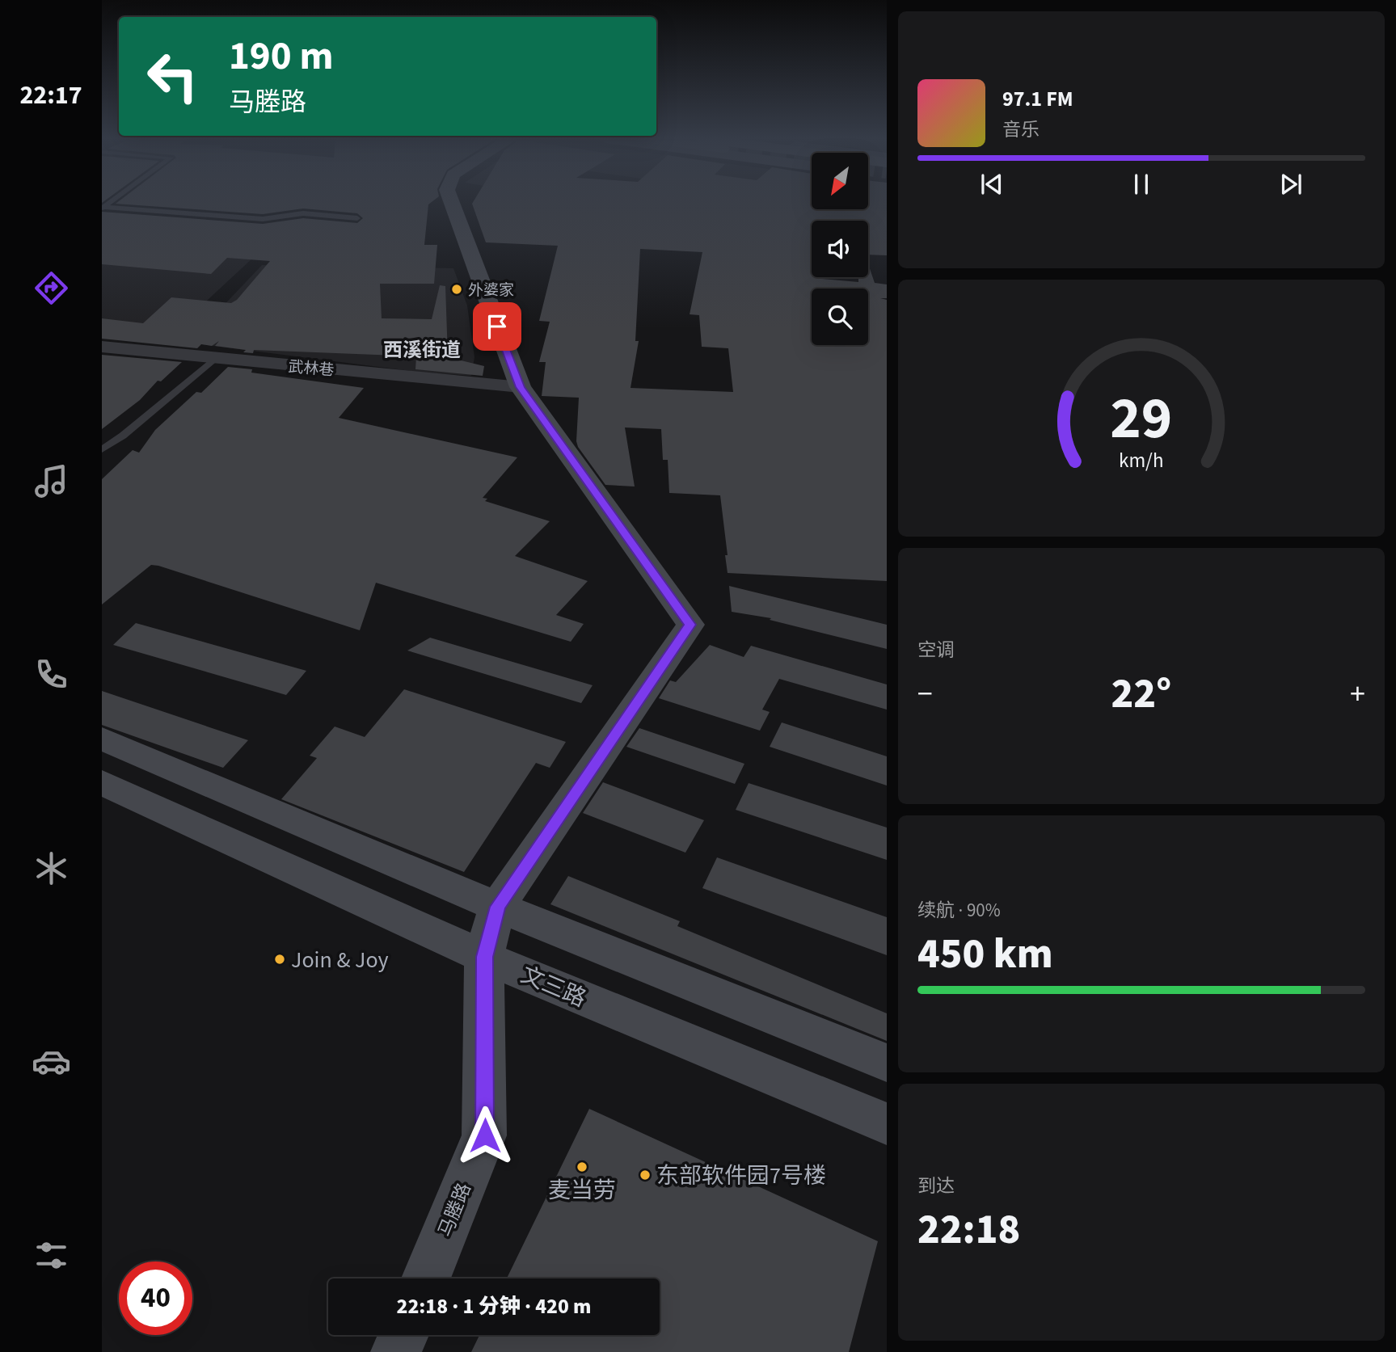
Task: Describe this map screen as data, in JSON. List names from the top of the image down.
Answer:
{
  "streets": {
    "street": ["武林巷", "文三路", "马塍路"]
  },
  "crossings": [
    ["武林巷", "马塍路"],
    ["文三路", "马塍路"]
  ],
  "districts": ["西溪街道"],
  "places": [
    "外婆家",
    "Join & Joy",
    "麦当劳",
    "东部软件园7号楼"
  ],
  "north": "bottom left",
  "page": {
    "tabs": "22:17",
    "turn": ["190 m", "马塍路"],
    "song": ["97.1 FM", "音乐"],
    "tile": [
      "空调",
      ["续航 · 90%", "450 km"],
      ["到达", "22:18"]
    ],
    "heat": ["−", "22°", "+"],
    "limit": "40",
    "trip": "22:18 · 1 分钟 · 420 m",
    "gauge": ["29", "km/h"]
  }
}
